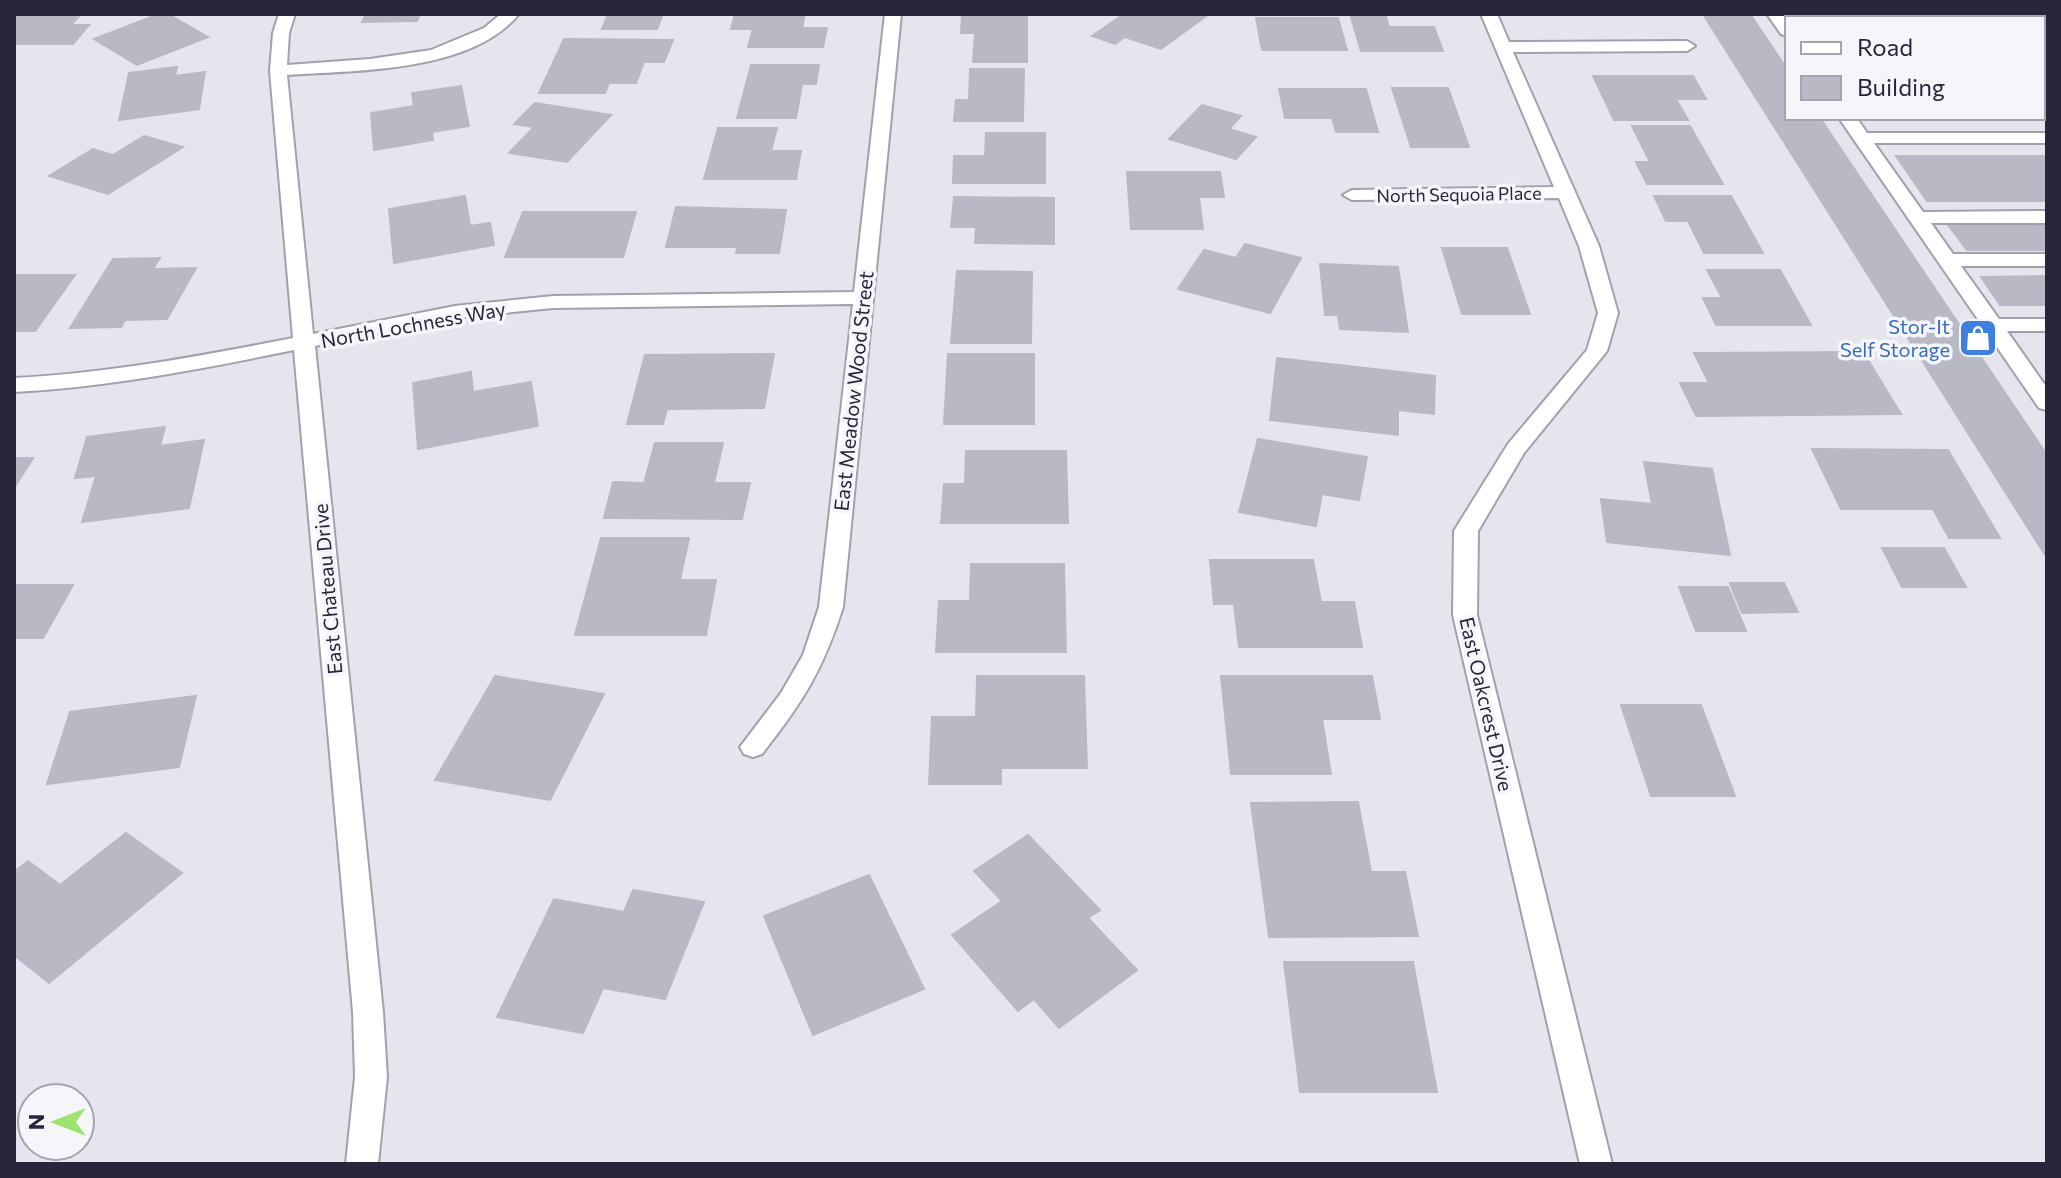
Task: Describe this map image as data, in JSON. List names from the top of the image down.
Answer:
{
  "streets": {
    "street": [
      "North Sequoia Place",
      "North Lochness Way",
      "East Meadow Wood Street",
      "East Chateau Drive",
      "East Oakcrest Drive"
    ]
  },
  "crossings": [
    ["North Sequoia Place", "East Oakcrest Drive"],
    ["North Lochness Way", "East Meadow Wood Street"],
    ["North Lochness Way", "East Chateau Drive"]
  ],
  "places": {
    "shop": ["Stor-It Self Storage"]
  },
  "legend": ["Road", "Building"],
  "north": "left"
}
